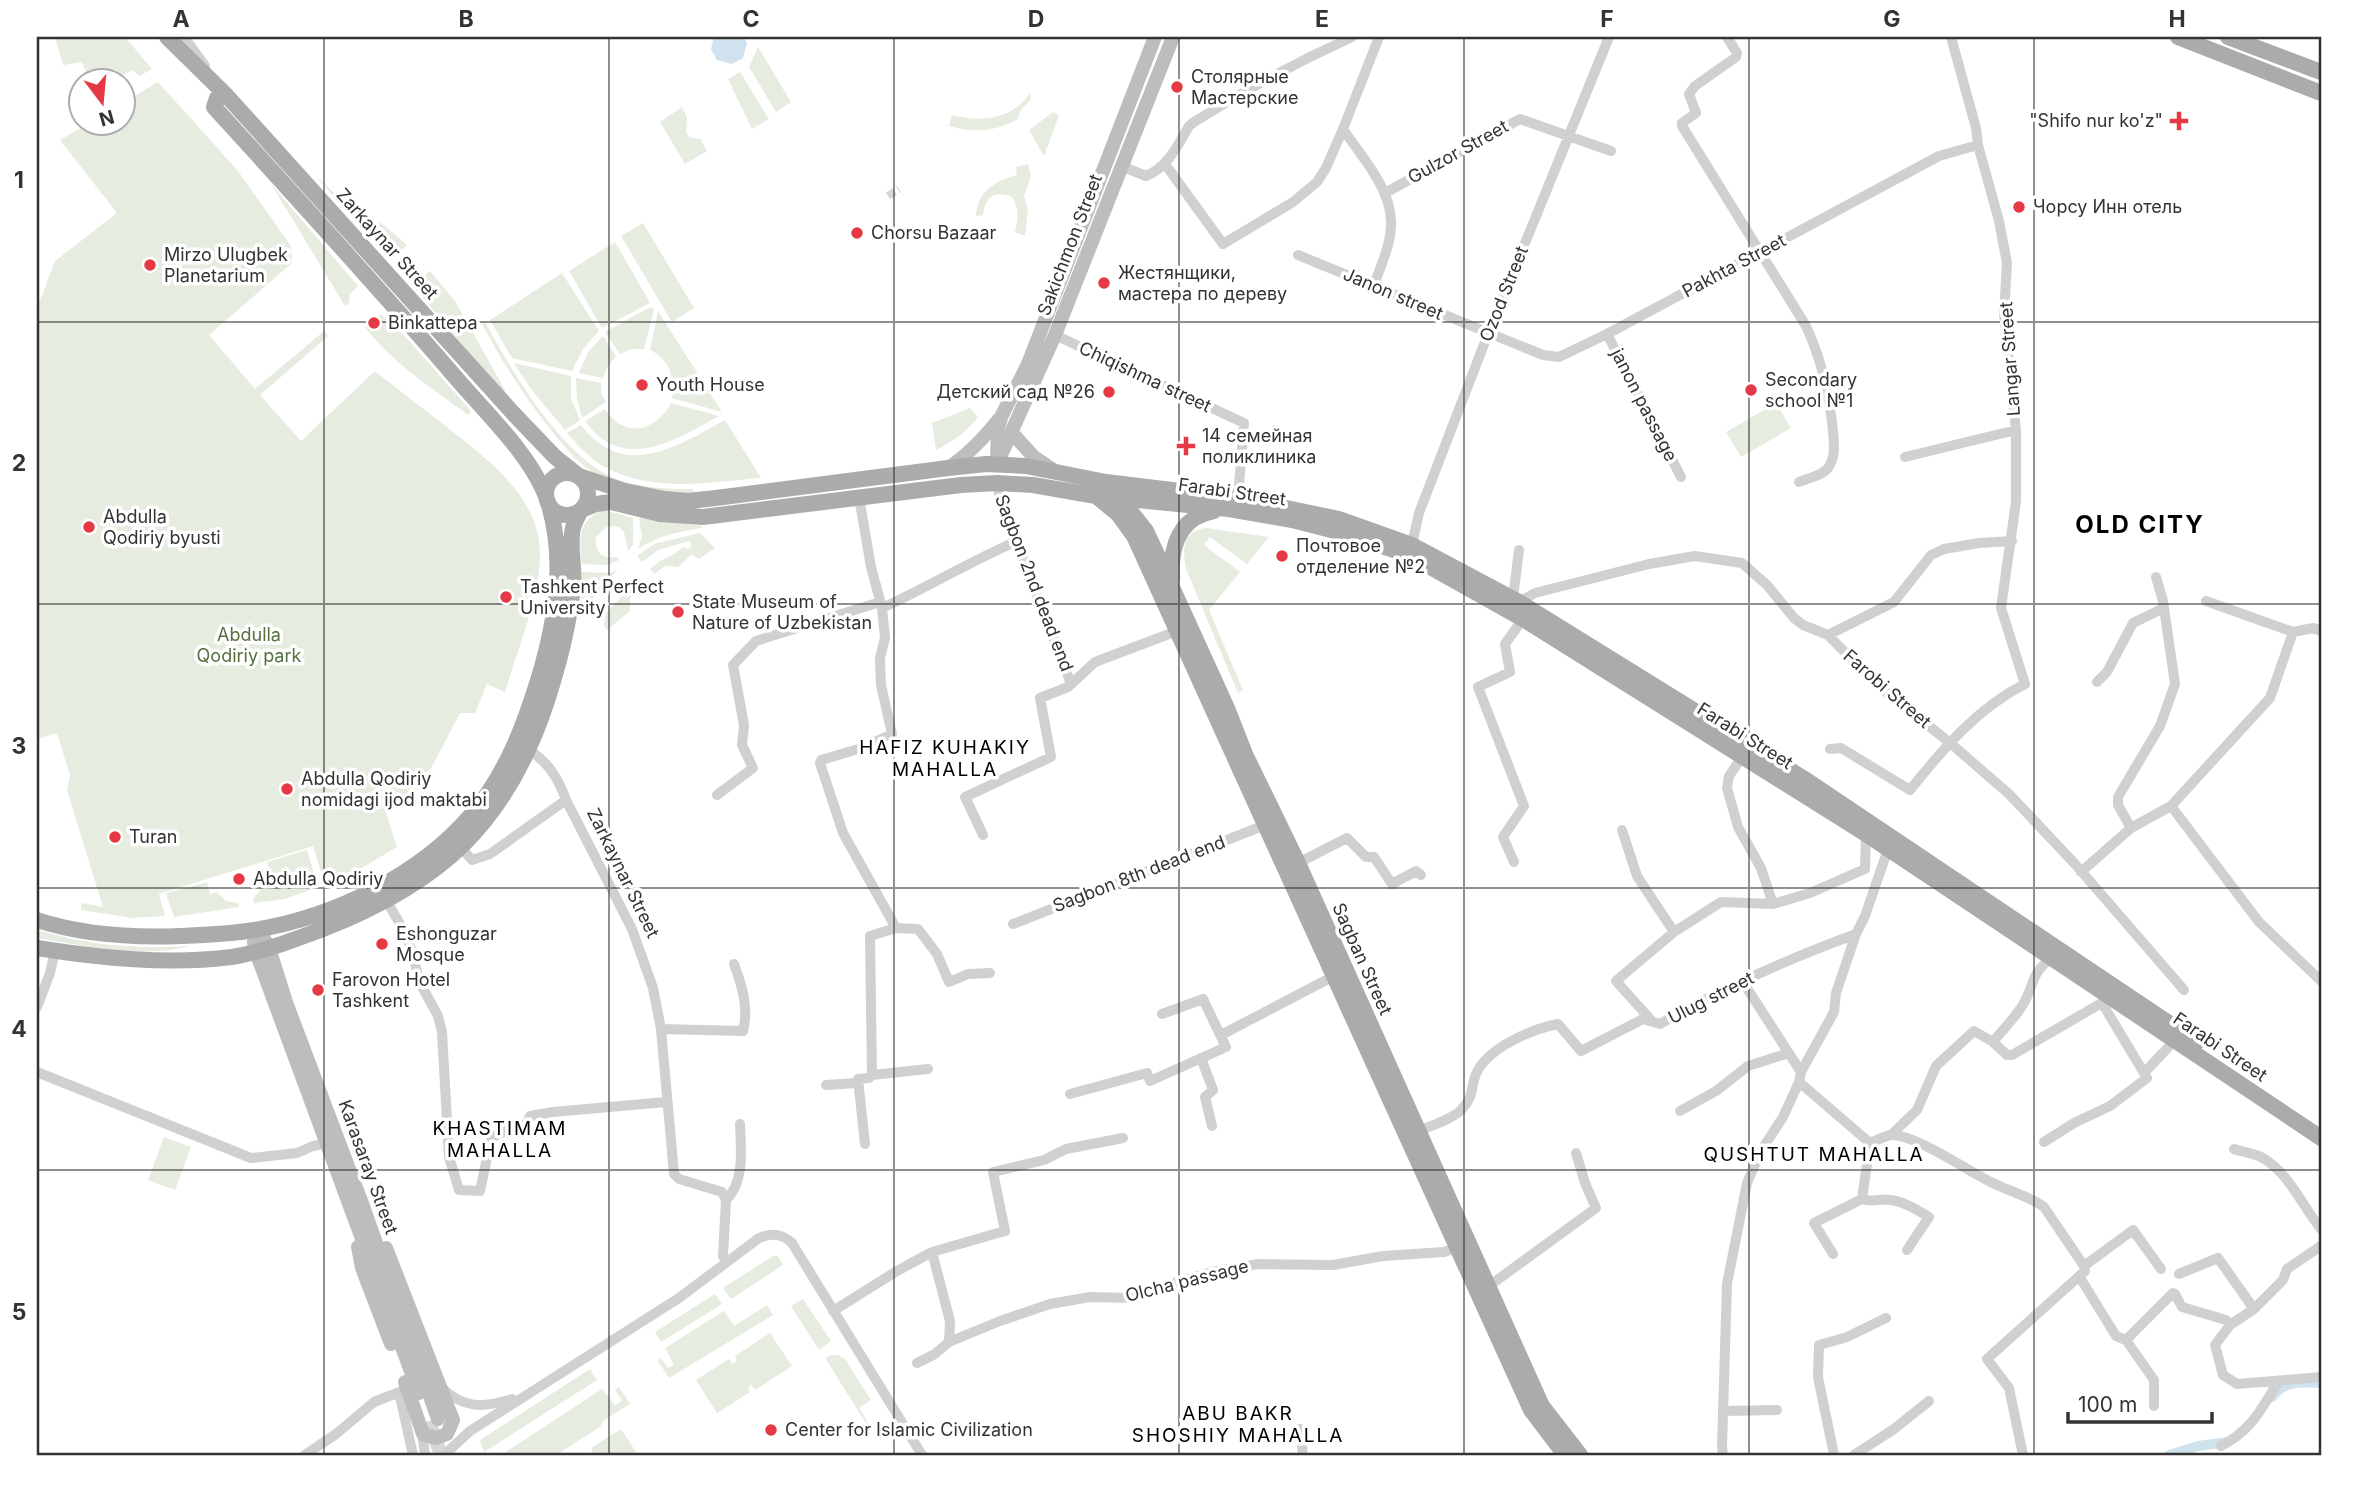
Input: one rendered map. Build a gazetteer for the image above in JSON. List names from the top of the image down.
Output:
{
  "streets": {
    "main road": [
      "Zarkaynar Street",
      "Sakichmon Street",
      "Farabi Street",
      "Sagban Street",
      "Karasaray Street"
    ],
    "street": [
      "Gulzor Street",
      "Pakhta Street",
      "Janon street",
      "Ozod Street",
      "Langar Street",
      "Chiqishma street",
      "janon passage",
      "Sagbon 2nd dead end",
      "Farobi Street",
      "Sagbon 8th dead end",
      "Ulug street",
      "Olcha passage"
    ]
  },
  "crossings": [
    ["Gulzor Street", "Ozod Street"],
    ["Zarkaynar Street", "Sakichmon Street"],
    ["Zarkaynar Street", "Farabi Street"],
    ["Zarkaynar Street", "Sagban Street"],
    ["Zarkaynar Street", "Karasaray Street"],
    ["Sakichmon Street", "Chiqishma street"],
    ["Sakichmon Street", "Sagbon 2nd dead end"],
    ["Pakhta Street", "Janon street"],
    ["Pakhta Street", "Ozod Street"],
    ["Pakhta Street", "Langar Street"],
    ["Pakhta Street", "janon passage"],
    ["Janon street", "Ozod Street"],
    ["Ozod Street", "Farabi Street"],
    ["Langar Street", "Farobi Street"],
    ["Chiqishma street", "Farabi Street"],
    ["Farabi Street", "Farobi Street"],
    ["Farabi Street", "Sagban Street"],
    ["Sagbon 8th dead end", "Sagban Street"],
    ["Sagban Street", "Ulug street"],
    ["Sagban Street", "Olcha passage"]
  ],
  "districts": [
    "OLD СITY",
    "HAFIZ KUHAKIY MAHALLA",
    "KHASTIMAM MAHALLA",
    "QUSHTUT MAHALLA",
    "ABU BAKR SHOSHIY MAHALLA"
  ],
  "parks": ["Abdulla Qodiriy park"],
  "places": {
    "other": [
      "Столярные Мастерские",
      "Чорсу Инн отель",
      "Chorsu Bazaar",
      "Mirzo Ulugbek Planetarium",
      "Жестянщики, мастера по дереву",
      "Binkattepa",
      "Youth House",
      "Secondary school №1",
      "Детский сад №26",
      "Abdulla Qodiriy byusti",
      "Почтовое отделение №2",
      "Tashkent Perfect University",
      "State Museum of Nature of Uzbekistan",
      "Abdulla Qodiriy nomidagi ijod maktabi",
      "Turan",
      "Abdulla Qodiriy",
      "Eshonguzar Mosque",
      "Farovon Hotel Tashkent",
      "Center for Islamic Civilization"
    ],
    "health": ["\"Shifo nur ko'z\"", "14 семейная поликлиника"]
  },
  "scale_bar": "100 m",
  "north": "bottom",
  "grid": {
    "columns": [
      "A",
      "B",
      "C",
      "D",
      "E",
      "F",
      "G",
      "H"
    ],
    "rows": [
      "1",
      "2",
      "3",
      "4",
      "5"
    ]
  }
}
